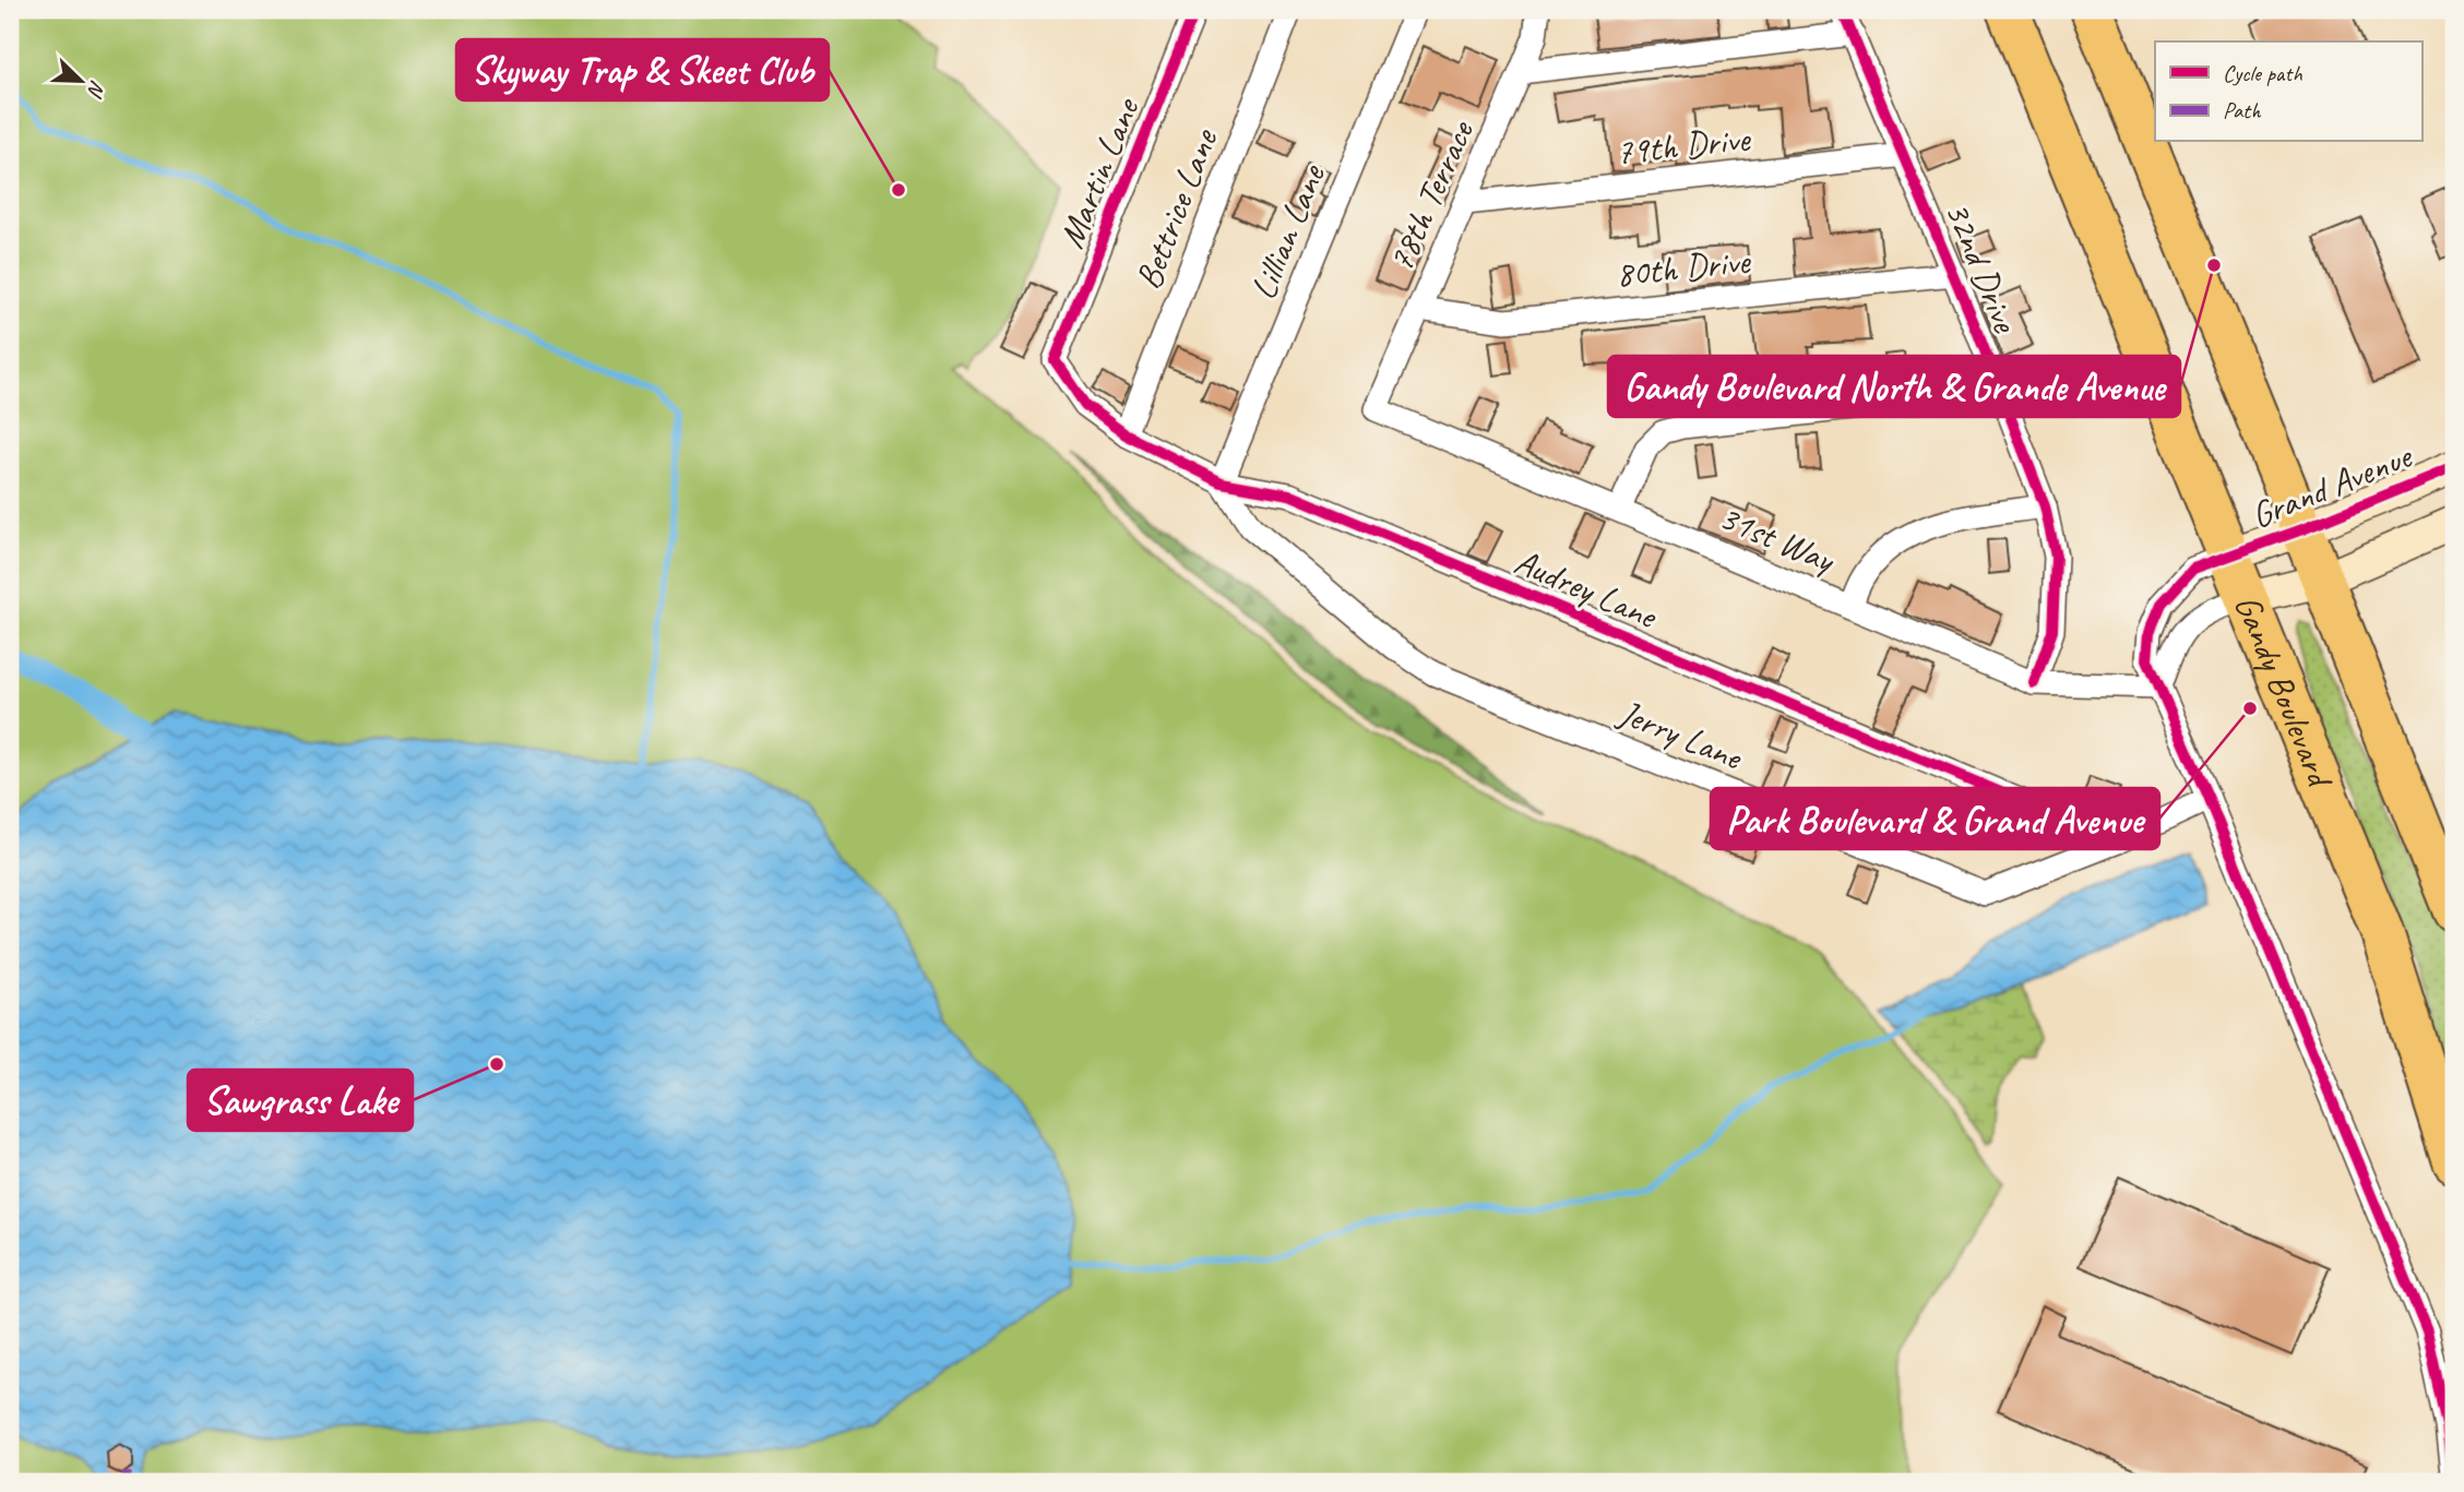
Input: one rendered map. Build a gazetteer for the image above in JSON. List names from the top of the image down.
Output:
{
  "streets": {
    "highway": ["Gandy Boulevard"],
    "street": [
      "79th Drive",
      "Martin Lane",
      "78th Terrace",
      "Bettrice Lane",
      "Lillian Lane",
      "32nd Drive",
      "80th Drive",
      "Grand Avenue",
      "31st Way",
      "Audrey Lane",
      "Jerry Lane"
    ]
  },
  "crossings": [
    ["79th Drive", "78th Terrace"],
    ["79th Drive", "32nd Drive"],
    ["Martin Lane", "Audrey Lane"],
    ["78th Terrace", "80th Drive"],
    ["78th Terrace", "31st Way"],
    ["Bettrice Lane", "Audrey Lane"],
    ["Lillian Lane", "Audrey Lane"],
    ["Lillian Lane", "Jerry Lane"],
    ["32nd Drive", "80th Drive"],
    ["32nd Drive", "31st Way"],
    ["Grand Avenue", "Gandy Boulevard"],
    ["Audrey Lane", "Jerry Lane"]
  ],
  "places": [
    "Skyway Trap & Skeet Club",
    "Gandy Boulevard North & Grande Avenue",
    "Park Boulevard & Grand Avenue",
    "Sawgrass Lake"
  ],
  "legend": ["Cycle path", "Path"],
  "north": "bottom right"
}
